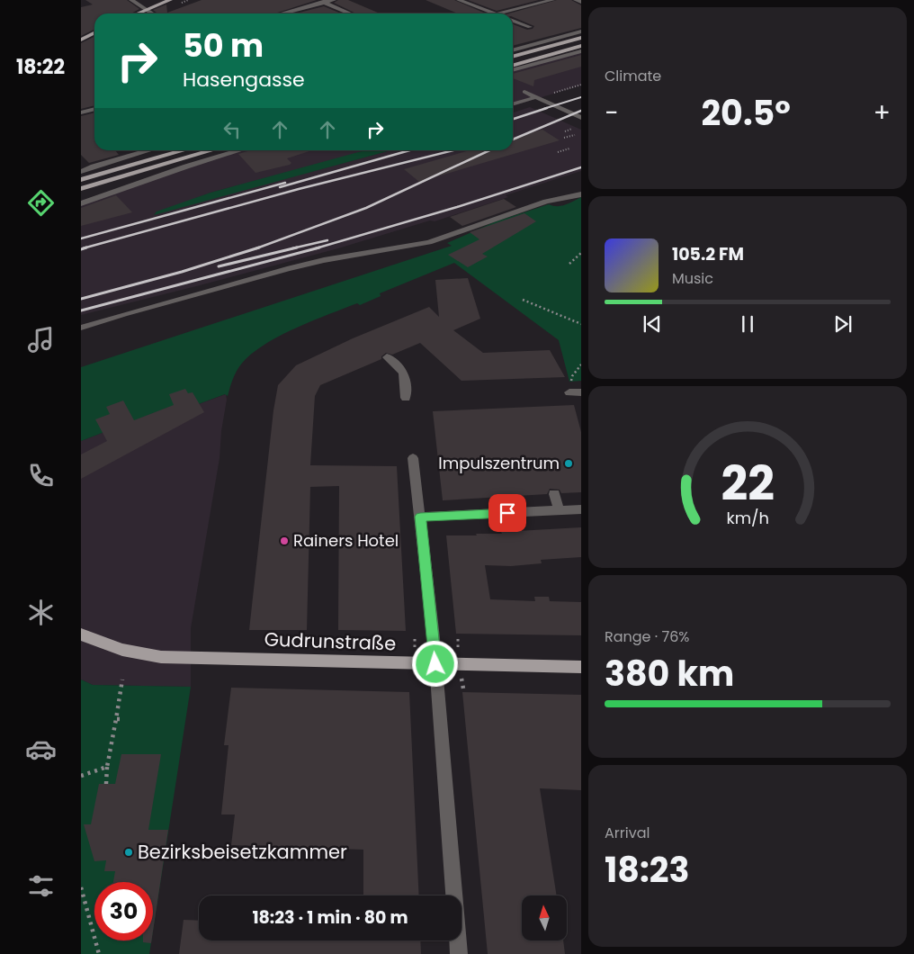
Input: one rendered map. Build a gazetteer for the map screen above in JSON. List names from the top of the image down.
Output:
{
  "streets": {
    "main road": ["Gudrunstraße"]
  },
  "places": ["Impulszentrum", "Rainers Hotel", "Bezirksbeisetzkammer"],
  "north": "top",
  "page": {
    "tabs": "18:22",
    "tile": [
      "Climate",
      ["Range · 76%", "380 km"],
      ["Arrival", "18:23"]
    ],
    "turn": ["50 m", "Hasengasse"],
    "heat": ["−", "20.5°", "+"],
    "song": ["105.2 FM", "Music"],
    "limit": "30",
    "trip": "18:23 · 1 min · 80 m",
    "gauge": ["22", "km/h"]
  }
}
